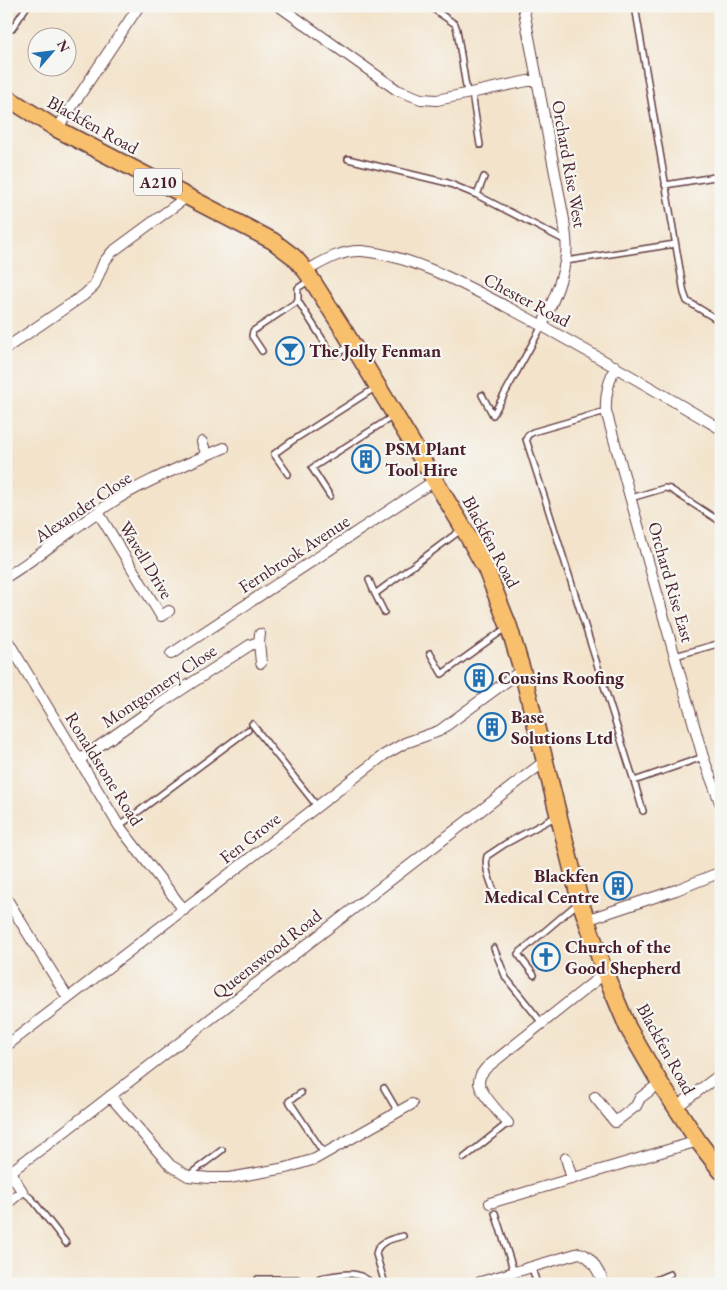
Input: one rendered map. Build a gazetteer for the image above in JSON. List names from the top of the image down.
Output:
{
  "streets": {
    "main road": ["Blackfen Road", "A210"],
    "street": [
      "Orchard Rise West",
      "Chester Road",
      "Alexander Close",
      "Fernbrook Avenue",
      "Wavell Drive",
      "Orchard Rise East",
      "Montgomery Close",
      "Ronaldstone Road",
      "Fen Grove",
      "Queenswood Road"
    ]
  },
  "crossings": [
    ["Blackfen Road", "Chester Road"],
    ["Blackfen Road", "Fernbrook Avenue"],
    ["Blackfen Road", "Fen Grove"],
    ["Blackfen Road", "Queenswood Road"],
    ["Orchard Rise West", "Chester Road"],
    ["Chester Road", "Orchard Rise East"],
    ["Alexander Close", "Wavell Drive"],
    ["Montgomery Close", "Ronaldstone Road"],
    ["Ronaldstone Road", "Fen Grove"]
  ],
  "places": {
    "bar": ["The Jolly Fenman"],
    "building": [
      "PSM Plant Tool Hire",
      "Cousins Roofing",
      "Base Solutions Ltd",
      "Blackfen Medical Centre"
    ],
    "church": ["Church of the Good Shepherd"]
  },
  "north": "top right"
}
